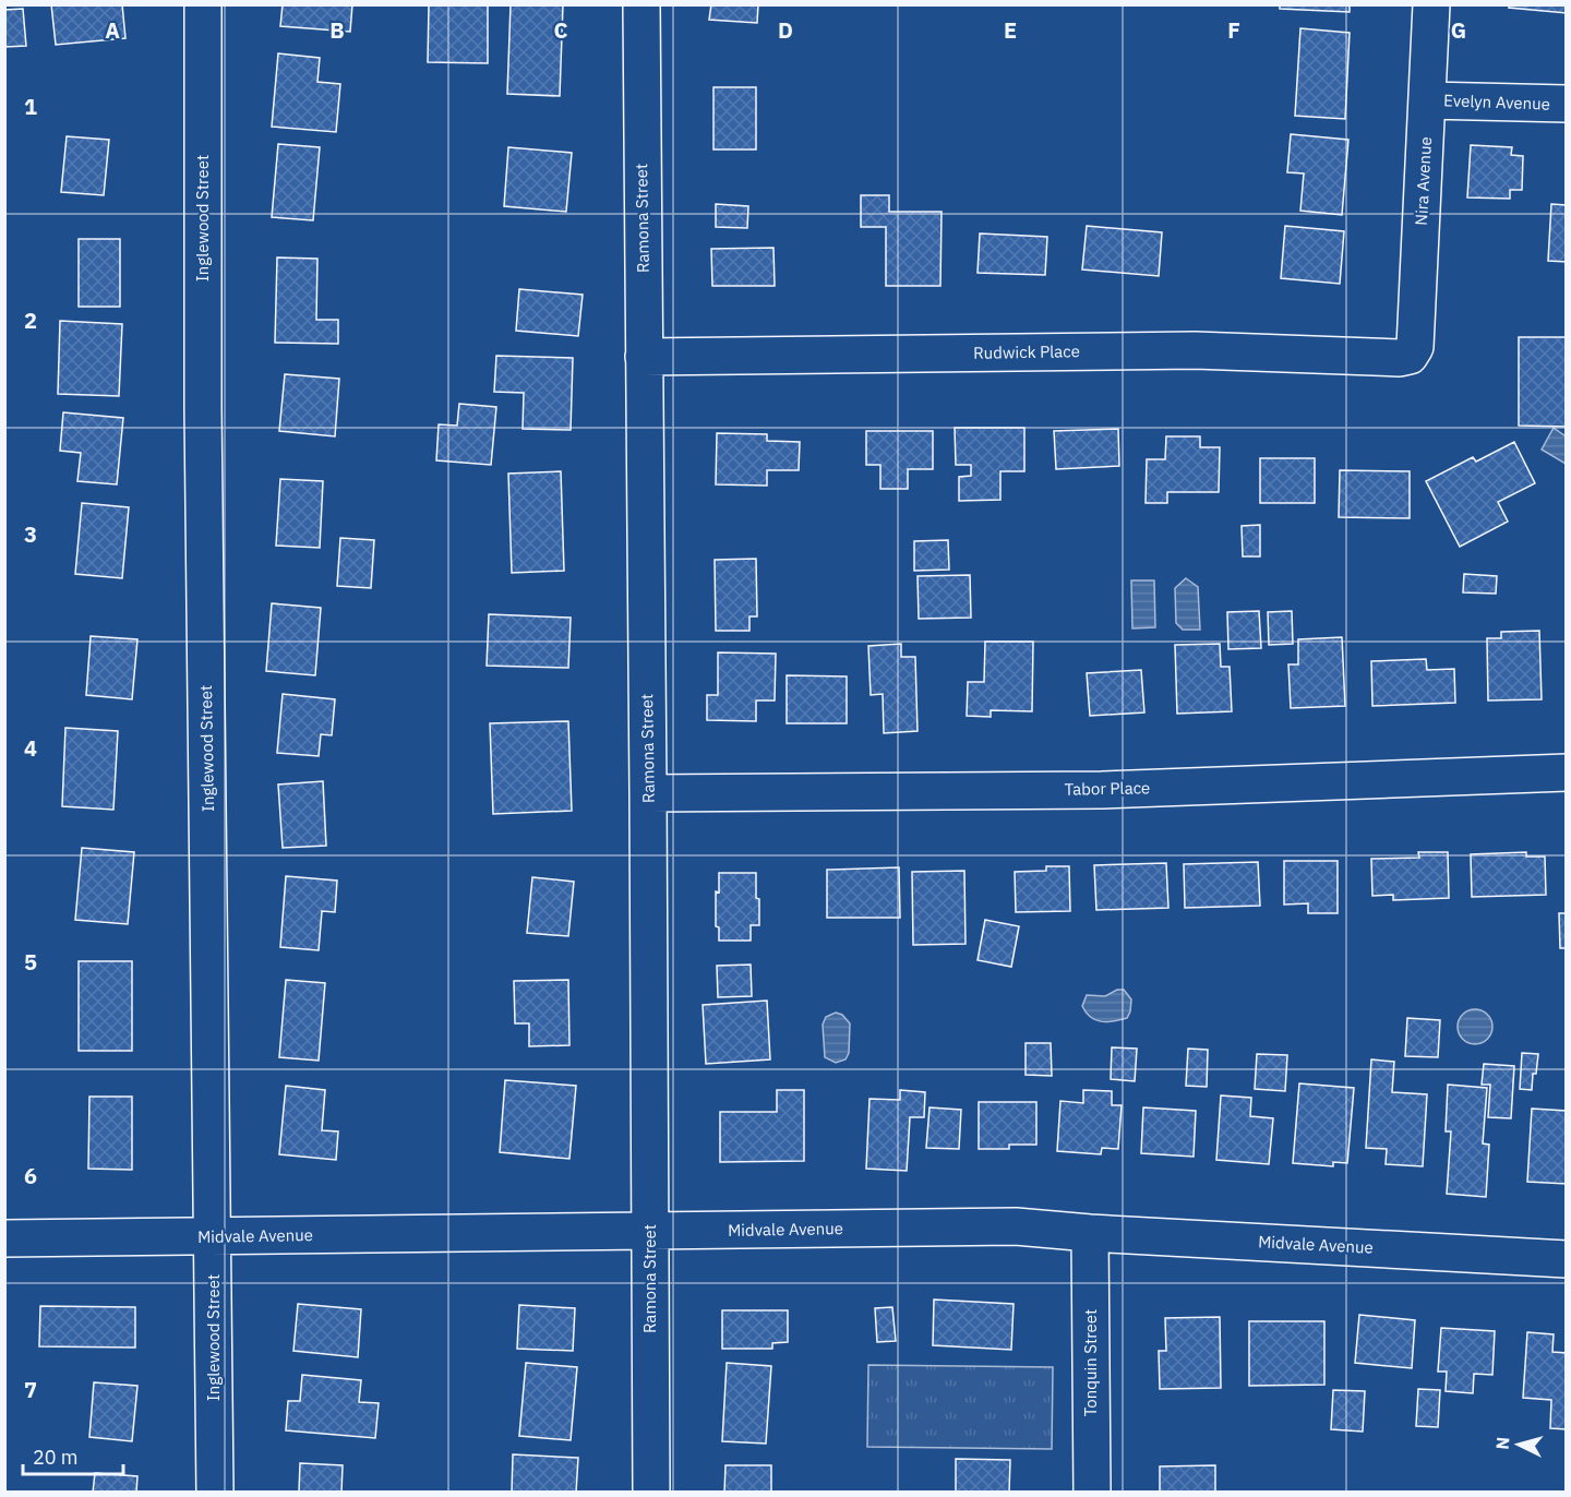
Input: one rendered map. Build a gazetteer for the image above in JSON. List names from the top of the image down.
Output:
{
  "streets": {
    "street": [
      "Evelyn Avenue",
      "Nira Avenue",
      "Inglewood Street",
      "Ramona Street",
      "Rudwick Place",
      "Tabor Place",
      "Midvale Avenue",
      "Tonquin Street"
    ]
  },
  "crossings": [
    ["Evelyn Avenue", "Nira Avenue"],
    ["Nira Avenue", "Rudwick Place"],
    ["Inglewood Street", "Midvale Avenue"],
    ["Ramona Street", "Rudwick Place"],
    ["Ramona Street", "Tabor Place"],
    ["Ramona Street", "Midvale Avenue"],
    ["Midvale Avenue", "Tonquin Street"]
  ],
  "scale_bar": "20 m",
  "north": "left",
  "grid": {
    "columns": [
      "A",
      "B",
      "C",
      "D",
      "E",
      "F",
      "G"
    ],
    "rows": [
      "1",
      "2",
      "3",
      "4",
      "5",
      "6",
      "7"
    ]
  }
}
